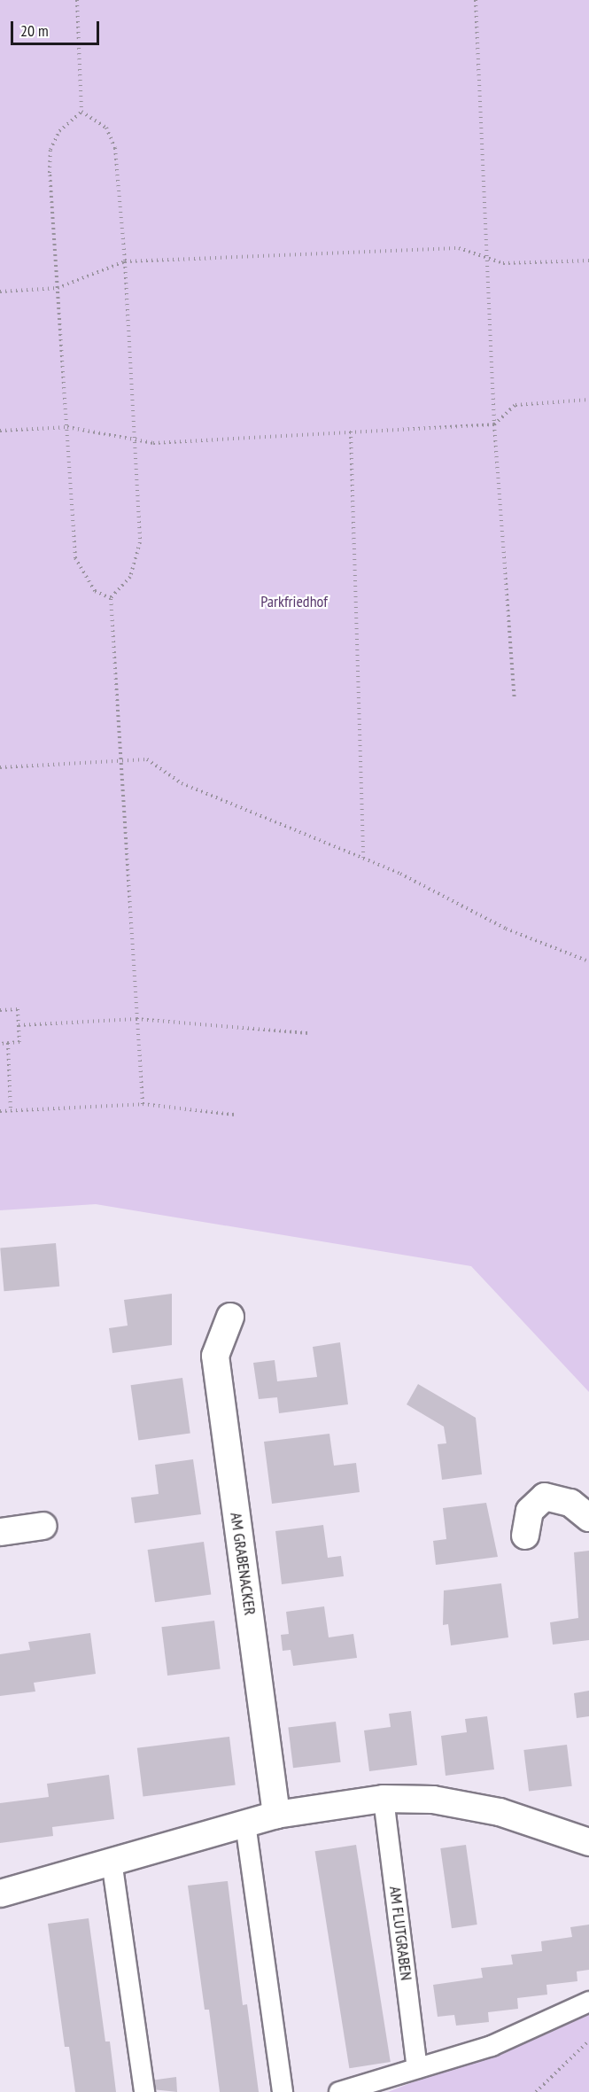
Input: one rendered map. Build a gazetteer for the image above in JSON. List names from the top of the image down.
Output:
{
  "streets": {
    "street": ["AM GRABENACKER", "AM FLUTGRABEN"]
  },
  "parks": ["Parkfriedhof"],
  "scale_bar": "20 m"
}
